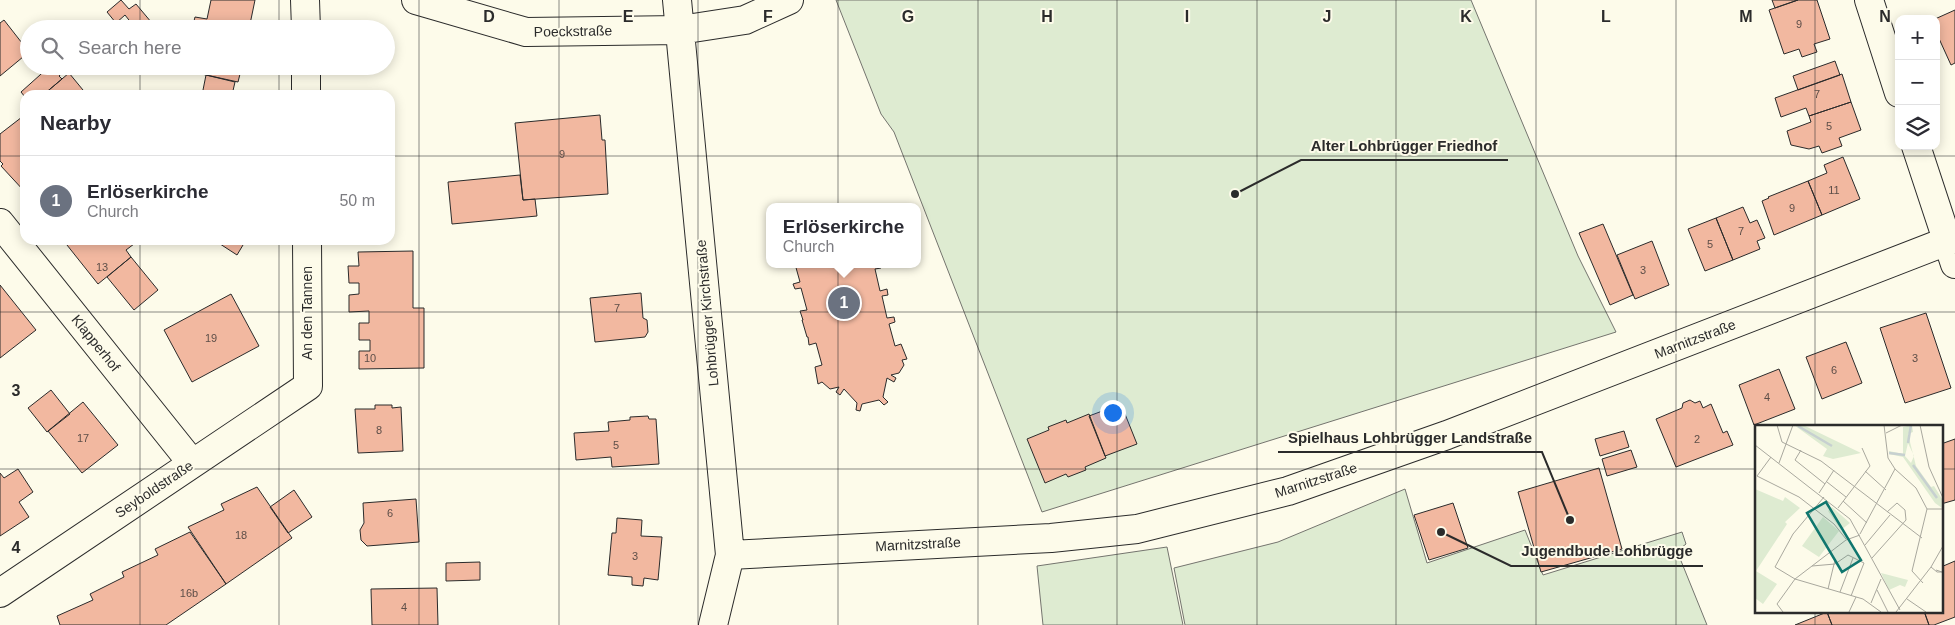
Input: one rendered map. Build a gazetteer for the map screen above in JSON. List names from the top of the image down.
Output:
{
  "streets": {
    "street": [
      "Poeckstraße",
      "An den Tannen",
      "Lohbrügger Kirchstraße",
      "Marnitzstraße",
      "Klapperhof",
      "Seyboldstraße"
    ]
  },
  "crossings": [
    ["Poeckstraße", "Lohbrügger Kirchstraße"],
    ["An den Tannen", "Seyboldstraße"],
    ["Lohbrügger Kirchstraße", "Marnitzstraße"],
    ["Klapperhof", "Seyboldstraße"]
  ],
  "places": ["Alter Lohbrügger Friedhof", "Spielhaus Lohbrügger Landstraße", "Jugendbude Lohbrügge"],
  "house_numbers": [
    "9",
    "7",
    "5",
    "9",
    "11",
    "9",
    "7",
    "5",
    "13",
    "3",
    "7",
    "19",
    "10",
    "3",
    "6",
    "4",
    "8",
    "17",
    "2",
    "5",
    "6",
    "18",
    "3",
    "16b",
    "4"
  ],
  "page": {
    "map_buttons": ["+", "−"],
    "search": "Search here",
    "heading": "Nearby",
    "list": [
      {
        "mark": "1",
        "name": "Erlöserkirche",
        "note": "Church",
        "value": "50 m"
      }
    ],
    "popup": ["Erlöserkirche", "Church"],
    "pins": "1"
  },
  "grid": {
    "columns": [
      "D",
      "E",
      "F",
      "G",
      "H",
      "I",
      "J",
      "K",
      "L",
      "M",
      "N"
    ],
    "rows": ["3", "4"]
  }
}
